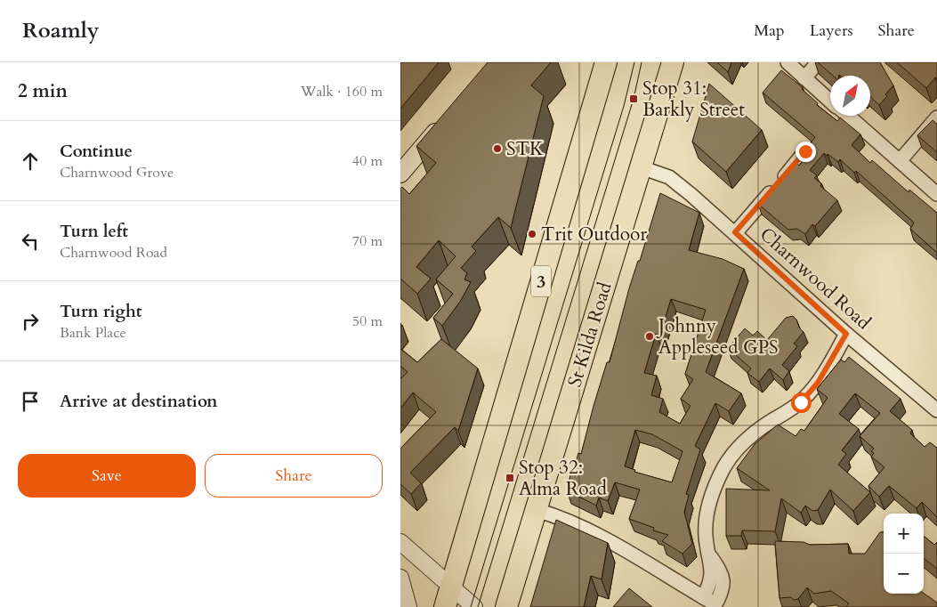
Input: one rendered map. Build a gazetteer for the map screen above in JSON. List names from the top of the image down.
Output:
{
  "streets": {
    "highway": ["3", "St Kilda Road"],
    "street": ["Charnwood Road"]
  },
  "crossings": [
    ["Charnwood Road", "St Kilda Road"]
  ],
  "places": {
    "transit": ["Stop 31: Barkly Street", "Stop 32: Alma Road"],
    "other": ["STK", "Trit Outdoor", "Johnny Appleseed GPS"]
  },
  "north": "top right",
  "page": {
    "header": "Roamly",
    "nav": ["Map", "Layers", "Share"],
    "heading": ["2 min", "Walk · 160 m"],
    "list": [
      ["Continue", "Charnwood Grove", "40 m"],
      ["Turn left", "Charnwood Road", "70 m"],
      ["Turn right", "Bank Place", "50 m"],
      "Arrive at destination"
    ],
    "buttons": ["Save", "Share"],
    "map_buttons": ["+", "−"]
  }
}
